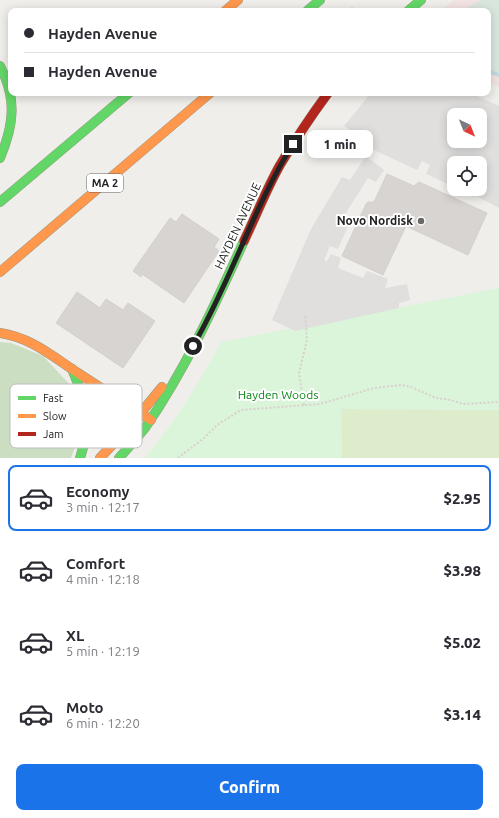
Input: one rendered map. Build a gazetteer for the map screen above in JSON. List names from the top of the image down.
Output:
{
  "streets": {
    "main road": ["MA 2", "HAYDEN AVENUE"]
  },
  "parks": ["Hayden Woods"],
  "places": ["Novo Nordisk"],
  "legend": ["Fast", "Slow", "Jam"],
  "north": "bottom right",
  "page": {
    "banner": ["Hayden Avenue", "Hayden Avenue"],
    "bubble": "1 min",
    "list": [
      {
        "name": "Economy",
        "note": "3 min · 12:17",
        "value": "$2.95"
      },
      {
        "name": "Comfort",
        "note": "4 min · 12:18",
        "value": "$3.98"
      },
      {
        "name": "XL",
        "note": "5 min · 12:19",
        "value": "$5.02"
      },
      {
        "name": "Moto",
        "note": "6 min · 12:20",
        "value": "$3.14"
      }
    ],
    "buttons": "Confirm"
  }
}
